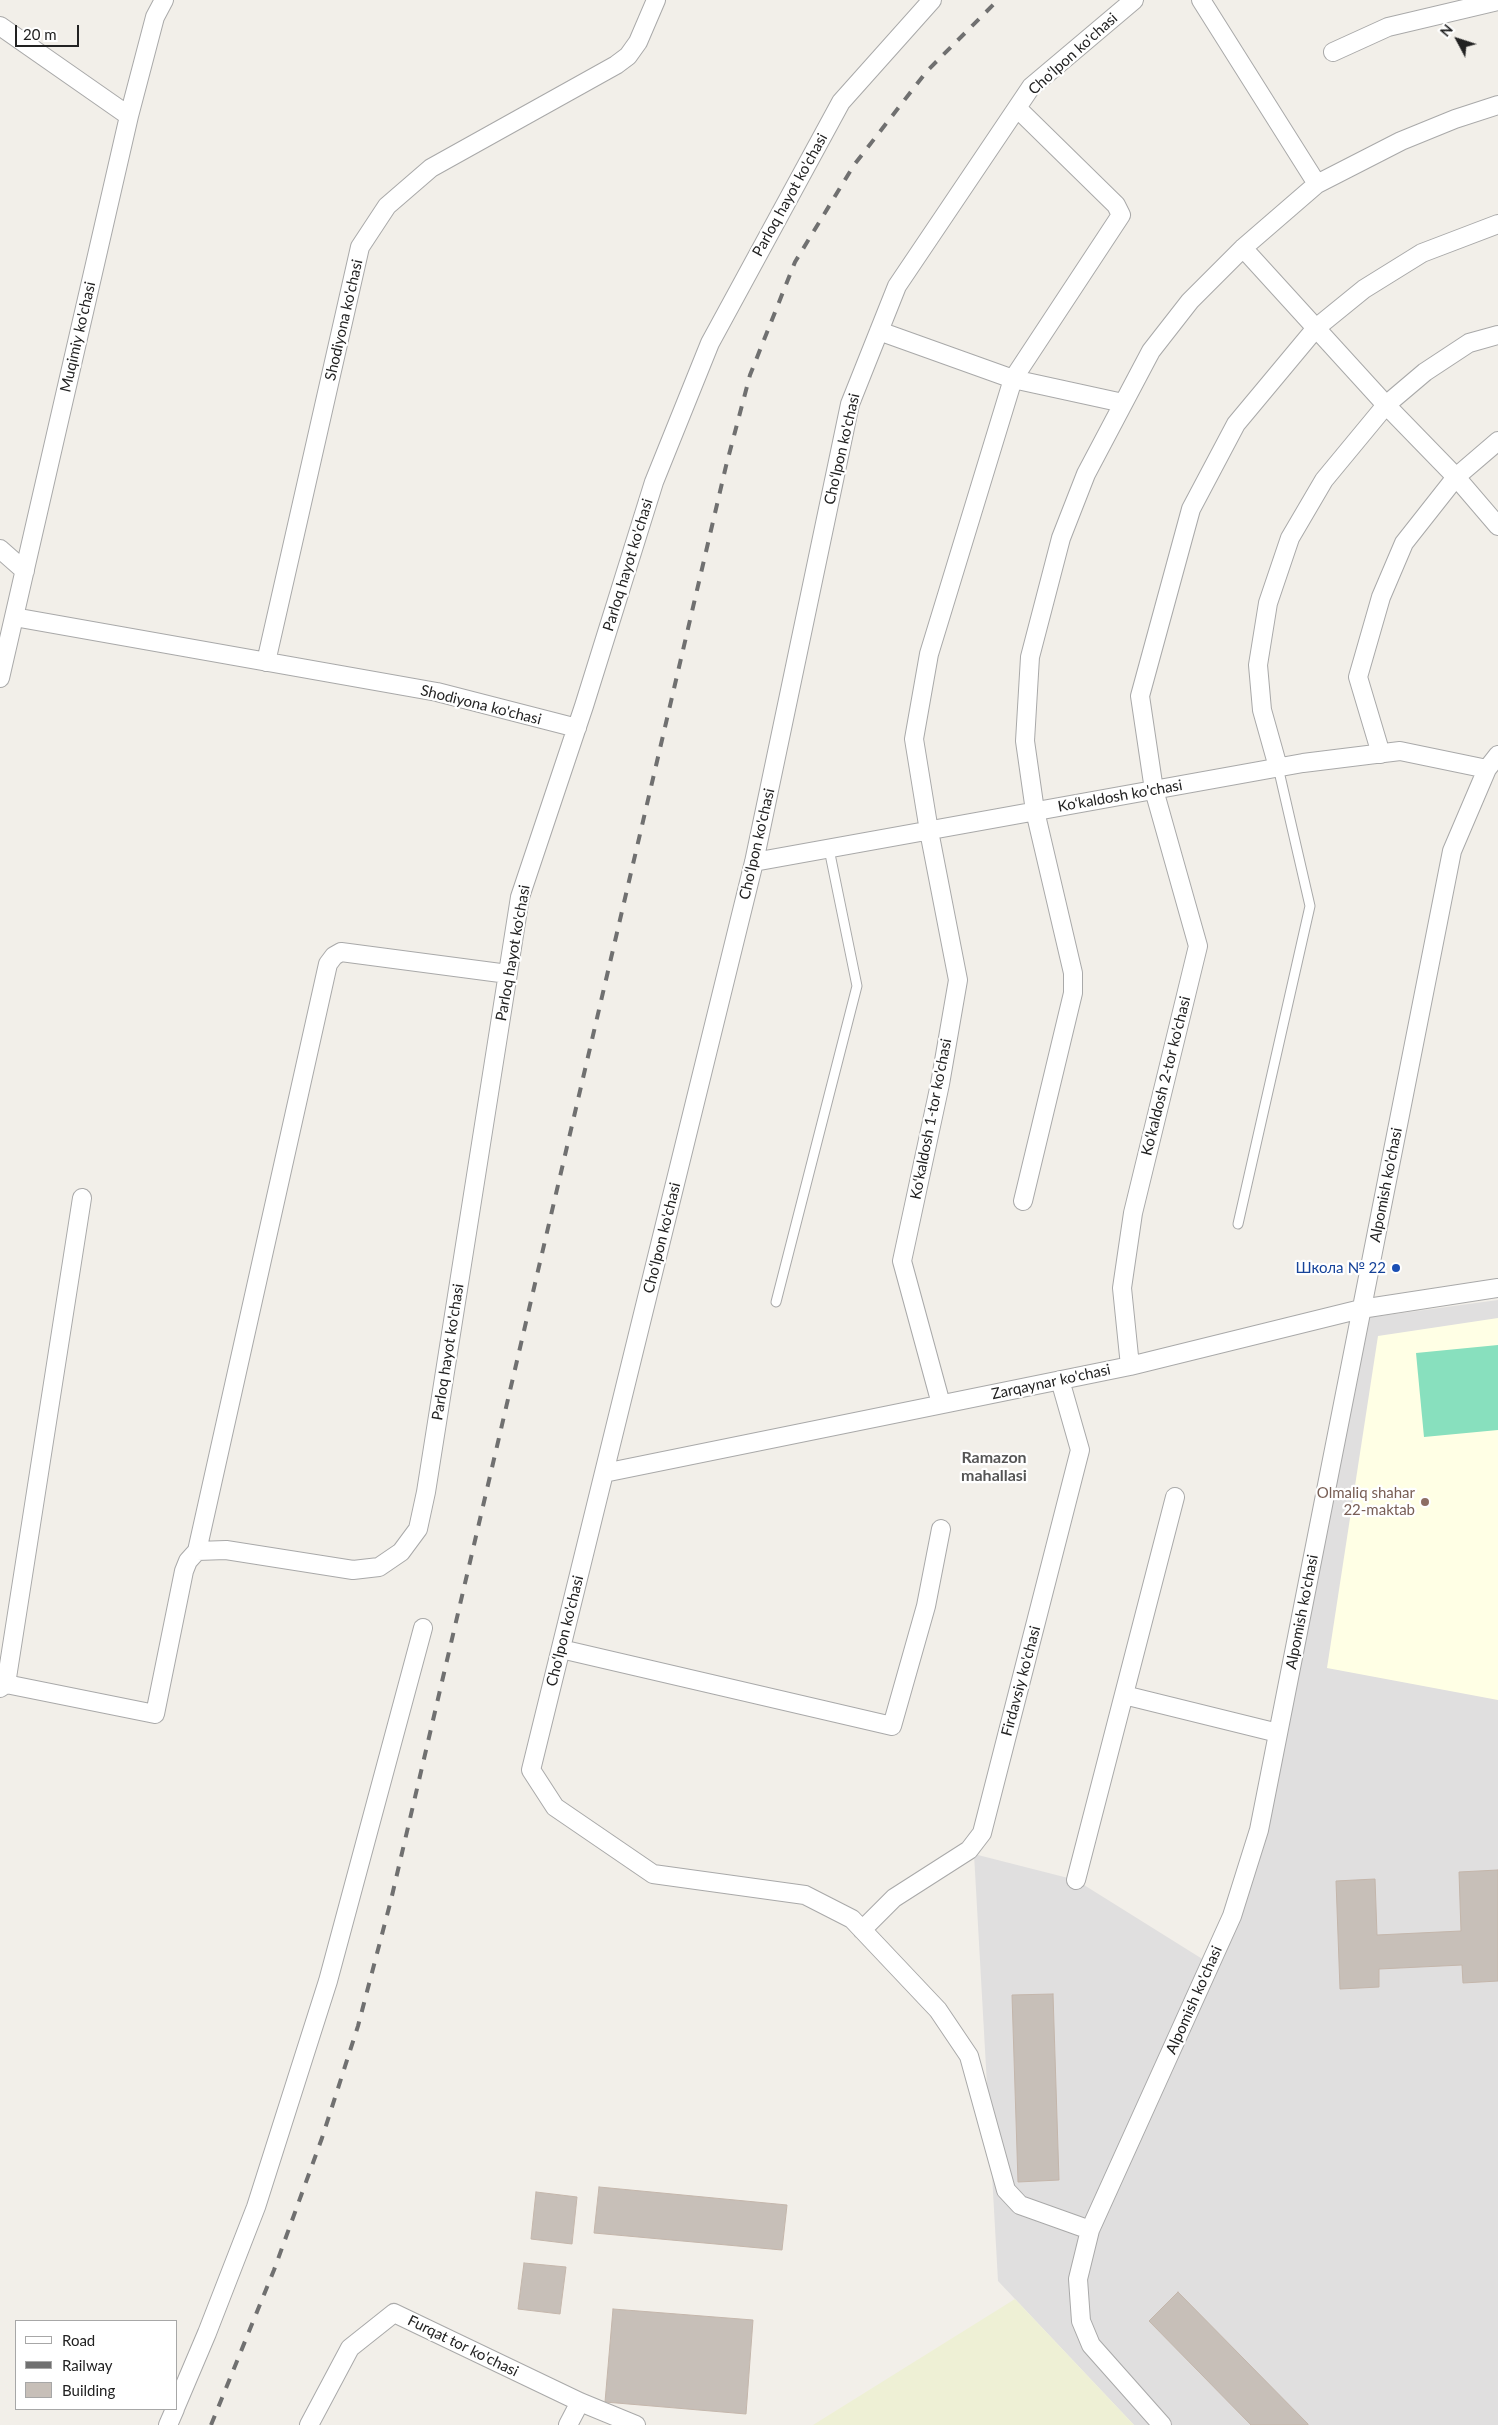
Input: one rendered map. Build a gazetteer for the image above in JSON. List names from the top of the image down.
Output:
{
  "streets": {
    "street": [
      "Cho‘lpon ko'chasi",
      "Parloq hayot ko'chasi",
      "Shodiyona ko'chasi",
      "Muqimiy ko'chasi",
      "Ko‘kaldosh ko'chasi",
      "Ko‘kaldosh 2-tor ko'chasi",
      "Ko‘kaldosh 1-tor ko'chasi",
      "Alpomish ko'chasi",
      "Zarqaynar ko'chasi",
      "Firdavsiy ko'chasi",
      "Furqat tor ko'chasi"
    ]
  },
  "crossings": [
    ["Cho‘lpon ko'chasi", "Ko‘kaldosh ko'chasi"],
    ["Cho‘lpon ko'chasi", "Ko‘kaldosh 1-tor ko'chasi"],
    ["Cho‘lpon ko'chasi", "Zarqaynar ko'chasi"],
    ["Cho‘lpon ko'chasi", "Firdavsiy ko'chasi"],
    ["Parloq hayot ko'chasi", "Shodiyona ko'chasi"],
    ["Shodiyona ko'chasi", "Muqimiy ko'chasi"],
    ["Ko‘kaldosh ko'chasi", "Ko‘kaldosh 2-tor ko'chasi"],
    ["Ko‘kaldosh ko'chasi", "Ko‘kaldosh 1-tor ko'chasi"],
    ["Ko‘kaldosh ko'chasi", "Alpomish ko'chasi"],
    ["Ko‘kaldosh 2-tor ko'chasi", "Zarqaynar ko'chasi"],
    ["Ko‘kaldosh 1-tor ko'chasi", "Zarqaynar ko'chasi"],
    ["Alpomish ko'chasi", "Zarqaynar ko'chasi"],
    ["Zarqaynar ko'chasi", "Firdavsiy ko'chasi"]
  ],
  "districts": ["Ramazon mahallasi"],
  "places": ["Школа № 22", "Olmaliq shahar 22-maktab"],
  "legend": ["Road", "Railway", "Building"],
  "scale_bar": "20 m",
  "north": "top left"
}
